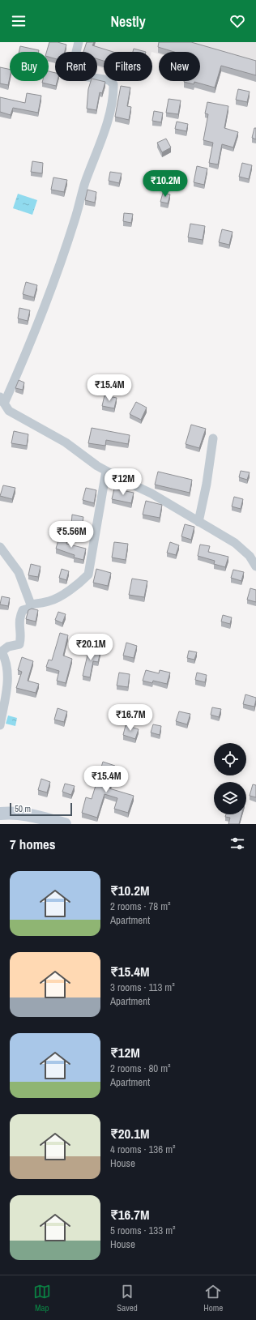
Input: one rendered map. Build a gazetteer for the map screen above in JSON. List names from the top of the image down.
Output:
{
  "scale_bar": "50 m",
  "page": {
    "header": "Nestly",
    "chip": [
      "Buy",
      "Rent",
      "Filters",
      "New"
    ],
    "price": [
      "₹10.2M",
      "₹15.4M",
      "₹12M",
      "₹5.56M",
      "₹20.1M",
      "₹16.7M",
      "₹15.4M"
    ],
    "scale": "50 m",
    "heading": "7 homes",
    "list": [
      {
        "name": "₹10.2M",
        "note": "2 rooms · 78 m² · Apartment"
      },
      {
        "name": "₹15.4M",
        "note": "3 rooms · 113 m² · Apartment"
      },
      {
        "name": "₹12M",
        "note": "2 rooms · 80 m² · Apartment"
      },
      {
        "name": "₹20.1M",
        "note": "4 rooms · 136 m² · House"
      },
      {
        "name": "₹16.7M",
        "note": "5 rooms · 133 m² · House"
      }
    ],
    "tabs": ["Map", "Saved", "Home"]
  }
}
